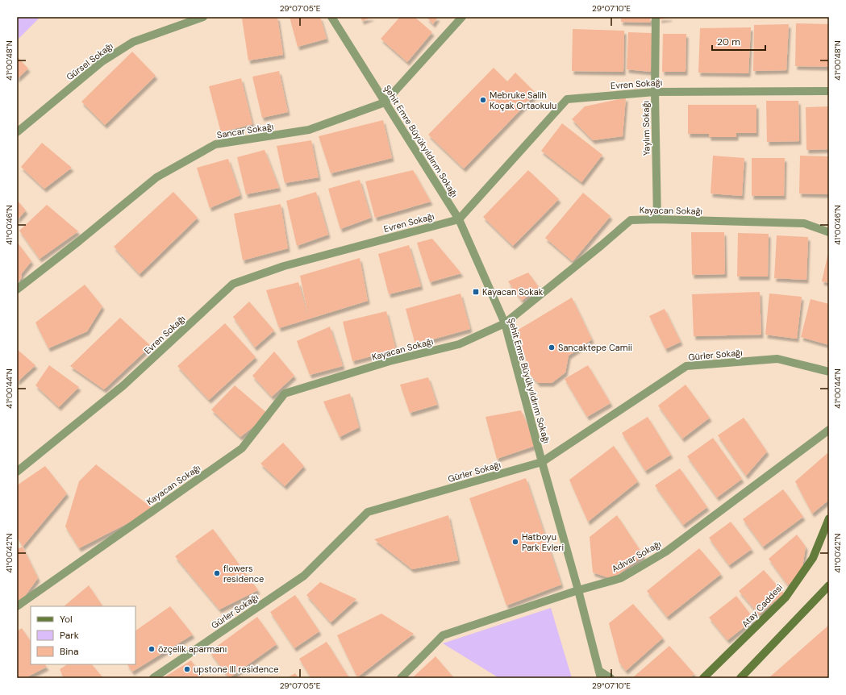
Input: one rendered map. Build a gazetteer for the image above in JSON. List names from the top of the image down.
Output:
{
  "streets": {
    "main road": ["Atay Caddesi"],
    "street": [
      "Gürsel Sokağı",
      "Evren Sokağı",
      "Yaylım Sokağı",
      "Sancar Sokağı",
      "Şehit Emre Büyükyıldırım Sokağı",
      "Kayacan Sokağı",
      "Gürler Sokağı",
      "Adıvar Sokağı"
    ]
  },
  "crossings": [
    ["Evren Sokağı", "Yaylım Sokağı"],
    ["Evren Sokağı", "Şehit Emre Büyükyıldırım Sokağı"],
    ["Yaylım Sokağı", "Kayacan Sokağı"],
    ["Sancar Sokağı", "Şehit Emre Büyükyıldırım Sokağı"],
    ["Şehit Emre Büyükyıldırım Sokağı", "Kayacan Sokağı"],
    ["Şehit Emre Büyükyıldırım Sokağı", "Gürler Sokağı"],
    ["Şehit Emre Büyükyıldırım Sokağı", "Adıvar Sokağı"]
  ],
  "places": {
    "other": [
      "Mebruke Salih Koçak Ortaokulu",
      "Sancaktepe Camii",
      "Hatboyu Park Evleri",
      "flowers residence",
      "özçelik aparmanı",
      "upstone III residence"
    ],
    "transit": ["Kayacan Sokak"]
  },
  "legend": ["Yol", "Park", "Bina"],
  "scale_bar": "20 m",
  "coordinates": [
    "29°07'05\"E",
    "29°07'10\"E",
    "41°00'48\"N",
    "41°00'46\"N",
    "41°00'44\"N",
    "41°00'42\"N"
  ]
}
